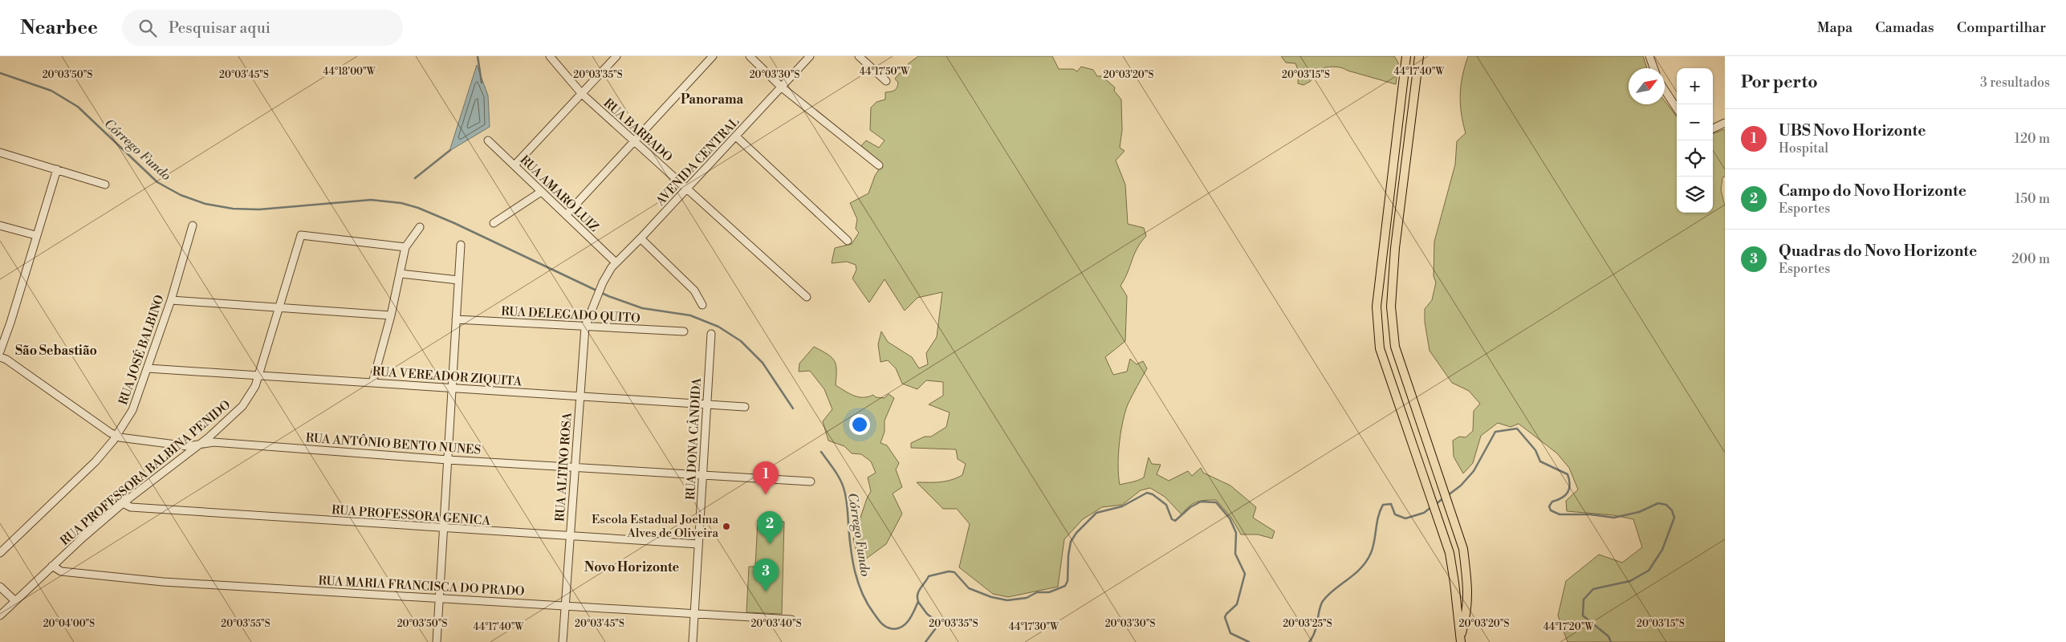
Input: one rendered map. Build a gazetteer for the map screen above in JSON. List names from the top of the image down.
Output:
{
  "streets": {
    "street": [
      "RUA BARBADO",
      "AVENIDA CENTRAL",
      "RUA AMARO LUIZ",
      "RUA DELEGADO QUITO",
      "RUA JOSÉ BALBINO",
      "RUA VEREADOR ZIQUITA",
      "RUA DONA CÂNDIDA",
      "RUA ANTÔNIO BENTO NUNES",
      "RUA ALTINO ROSA",
      "RUA PROFESSORA BALBINA PENIDO",
      "RUA PROFESSORA GENICA",
      "RUA MARIA FRANCISCA DO PRADO"
    ]
  },
  "crossings": [
    ["RUA BARBADO", "AVENIDA CENTRAL"],
    ["AVENIDA CENTRAL", "RUA AMARO LUIZ"],
    ["AVENIDA CENTRAL", "RUA ALTINO ROSA"],
    ["RUA DELEGADO QUITO", "RUA ALTINO ROSA"],
    ["RUA JOSÉ BALBINO", "RUA VEREADOR ZIQUITA"],
    ["RUA JOSÉ BALBINO", "RUA ANTÔNIO BENTO NUNES"],
    ["RUA VEREADOR ZIQUITA", "RUA DONA CÂNDIDA"],
    ["RUA VEREADOR ZIQUITA", "RUA ALTINO ROSA"],
    ["RUA VEREADOR ZIQUITA", "RUA PROFESSORA BALBINA PENIDO"],
    ["RUA DONA CÂNDIDA", "RUA ANTÔNIO BENTO NUNES"],
    ["RUA DONA CÂNDIDA", "RUA PROFESSORA GENICA"],
    ["RUA DONA CÂNDIDA", "RUA MARIA FRANCISCA DO PRADO"],
    ["RUA ANTÔNIO BENTO NUNES", "RUA ALTINO ROSA"],
    ["RUA ANTÔNIO BENTO NUNES", "RUA PROFESSORA BALBINA PENIDO"],
    ["RUA ALTINO ROSA", "RUA PROFESSORA GENICA"],
    ["RUA ALTINO ROSA", "RUA MARIA FRANCISCA DO PRADO"],
    ["RUA PROFESSORA BALBINA PENIDO", "RUA PROFESSORA GENICA"],
    ["RUA PROFESSORA BALBINA PENIDO", "RUA MARIA FRANCISCA DO PRADO"]
  ],
  "districts": ["Panorama", "São Sebastião", "Novo Horizonte"],
  "water": ["Córrego Fundo"],
  "places": ["Escola Estadual Joelma Alves de Oliveira"],
  "north": "top right",
  "page": {
    "header": "Nearbee",
    "search": "Pesquisar aqui",
    "nav": ["Mapa", "Camadas", "Compartilhar"],
    "heading": ["Por perto", "3 resultados"],
    "map_buttons": ["+", "−"],
    "list": [
      {
        "mark": "1",
        "name": "UBS Novo Horizonte",
        "note": "Hospital",
        "value": "120 m"
      },
      {
        "mark": "2",
        "name": "Campo do Novo Horizonte",
        "note": "Esportes",
        "value": "150 m"
      },
      {
        "mark": "3",
        "name": "Quadras do Novo Horizonte",
        "note": "Esportes",
        "value": "200 m"
      }
    ],
    "pins": ["1", "2", "3"]
  },
  "coordinates": [
    "44°18'00\"W",
    "44°17'50\"W",
    "44°17'40\"W",
    "20°03'50\"S",
    "20°03'45\"S",
    "20°03'35\"S",
    "20°03'30\"S",
    "20°03'20\"S",
    "20°03'15\"S",
    "20°04'00\"S",
    "20°03'55\"S",
    "20°03'40\"S",
    "20°03'25\"S",
    "44°17'30\"W",
    "44°17'20\"W"
  ]
}
